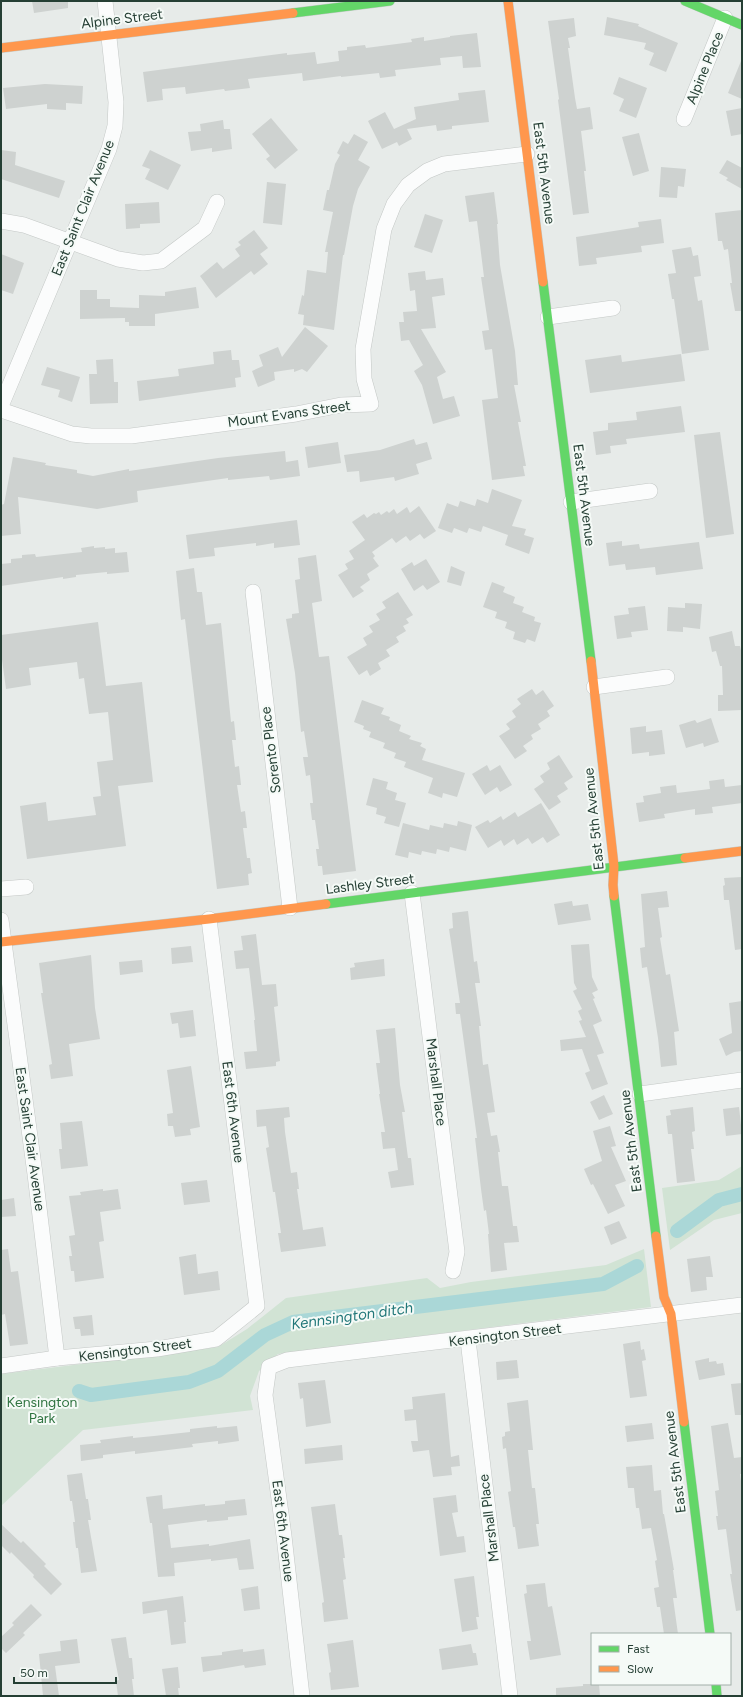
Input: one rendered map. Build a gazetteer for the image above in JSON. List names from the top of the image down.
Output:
{
  "streets": {
    "street": [
      "Alpine Street",
      "Alpine Place",
      "East 5th Avenue",
      "East Saint Clair Avenue",
      "Mount Evans Street",
      "Sorento Place",
      "Lashley Street",
      "Marshall Place",
      "East 6th Avenue",
      "Kensington Street"
    ]
  },
  "crossings": [
    ["Alpine Street", "East Saint Clair Avenue"],
    ["East 5th Avenue", "Mount Evans Street"],
    ["East 5th Avenue", "Lashley Street"],
    ["East 5th Avenue", "Kensington Street"],
    ["East Saint Clair Avenue", "Lashley Street"],
    ["East Saint Clair Avenue", "Kensington Street"],
    ["Sorento Place", "Lashley Street"],
    ["Lashley Street", "Marshall Place"],
    ["Lashley Street", "East 6th Avenue"],
    ["Marshall Place", "Kensington Street"],
    ["East 6th Avenue", "Kensington Street"]
  ],
  "water": ["Kennsington ditch"],
  "parks": ["Kensington Park"],
  "legend": ["Fast", "Slow"],
  "scale_bar": "50 m"
}
